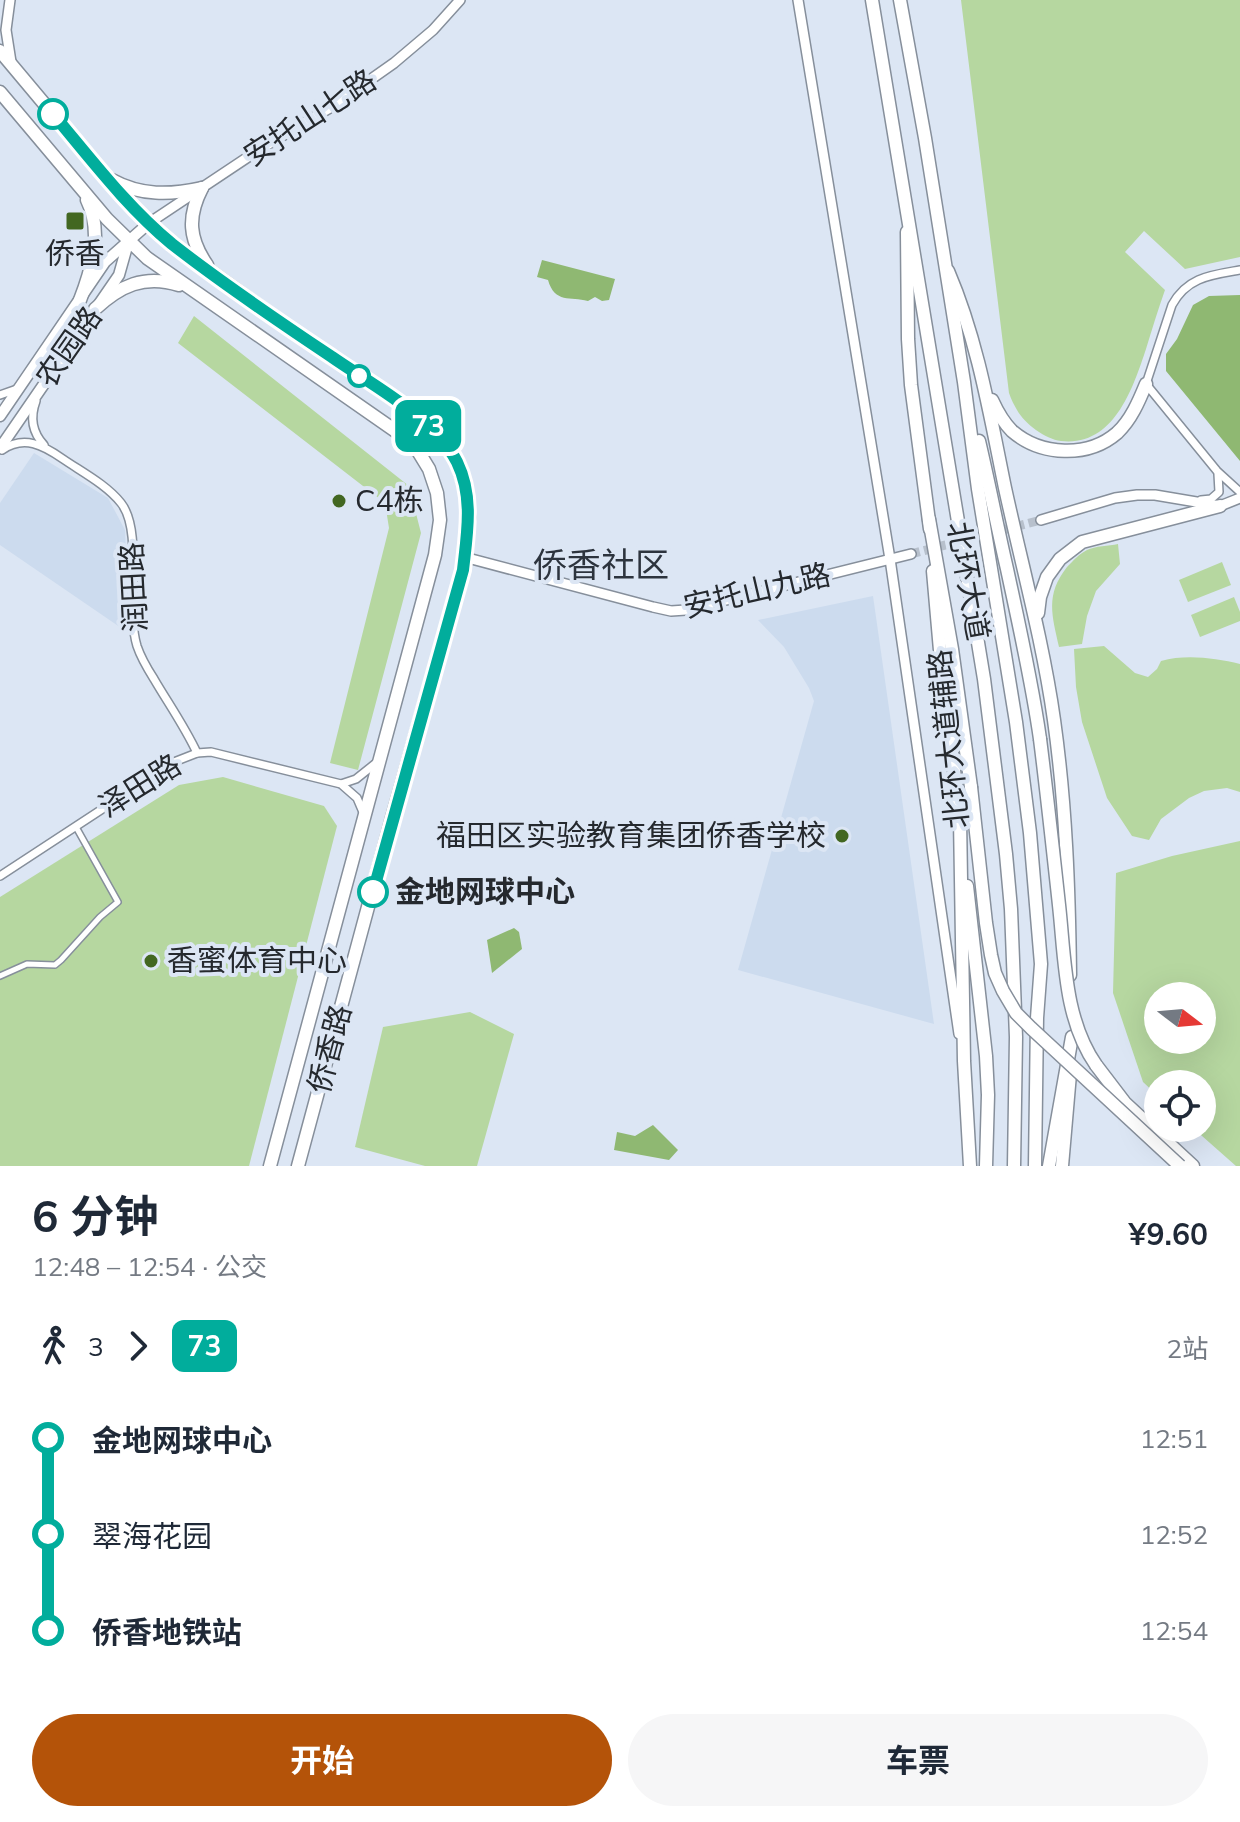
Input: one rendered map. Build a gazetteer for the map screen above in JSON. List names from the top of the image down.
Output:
{
  "streets": {
    "main road": [
      "农园路",
      "北环大道",
      "北环大道辅路",
      "侨香路"
    ],
    "street": [
      "安托山七路",
      "润田路",
      "安托山九路",
      "泽田路"
    ]
  },
  "crossings": [
    ["安托山七路", "农园路"],
    ["安托山七路", "侨香路"],
    ["农园路", "侨香路"],
    ["北环大道", "北环大道辅路"],
    ["润田路", "泽田路"],
    ["安托山九路", "侨香路"]
  ],
  "districts": ["侨香社区"],
  "places": {
    "transit": ["侨香"],
    "other": [
      "C4栋",
      "福田区实验教育集团侨香学校",
      "金地网球中心",
      "香蜜体育中心"
    ]
  },
  "lines": ["bus line 73"],
  "north": "right",
  "page": {
    "on_map": "73",
    "heading": ["6 分钟", "12:48 – 12:54 · 公交", "¥9.60"],
    "legs": ["3", "73", "2站"],
    "list": [
      {
        "name": "金地网球中心",
        "value": "12:51"
      },
      {
        "name": "翠海花园",
        "value": "12:52"
      },
      {
        "name": "侨香地铁站",
        "value": "12:54"
      }
    ],
    "buttons": ["开始", "车票"]
  }
}
